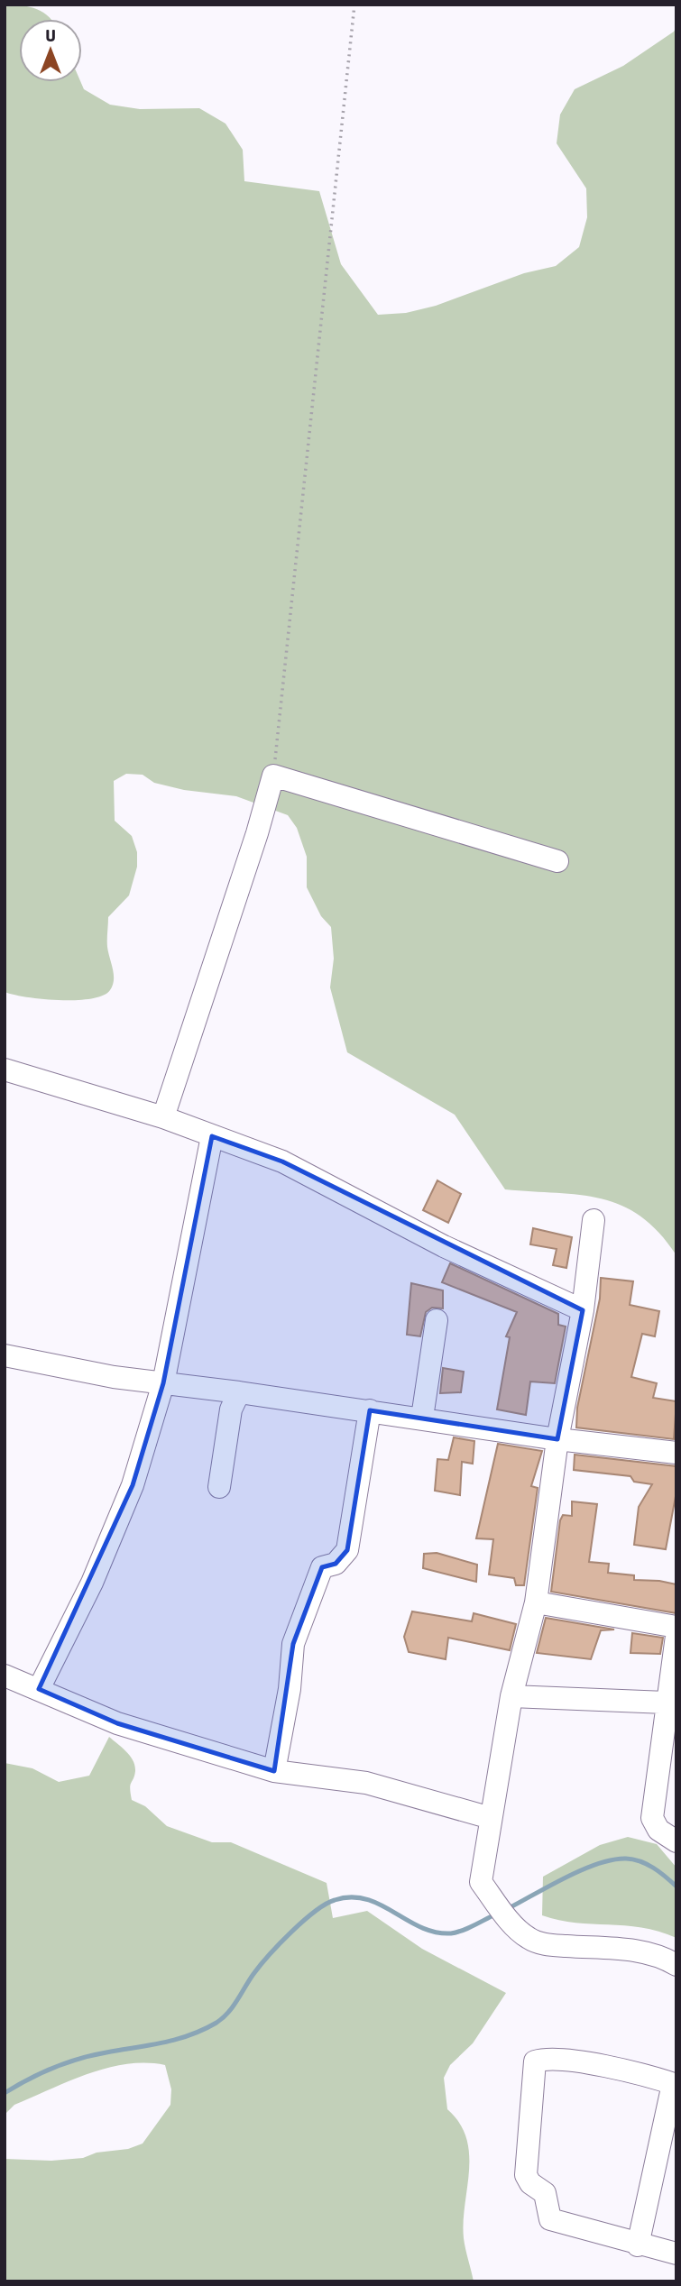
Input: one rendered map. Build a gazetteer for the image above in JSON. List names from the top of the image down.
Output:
{
  "north": "top"
}
